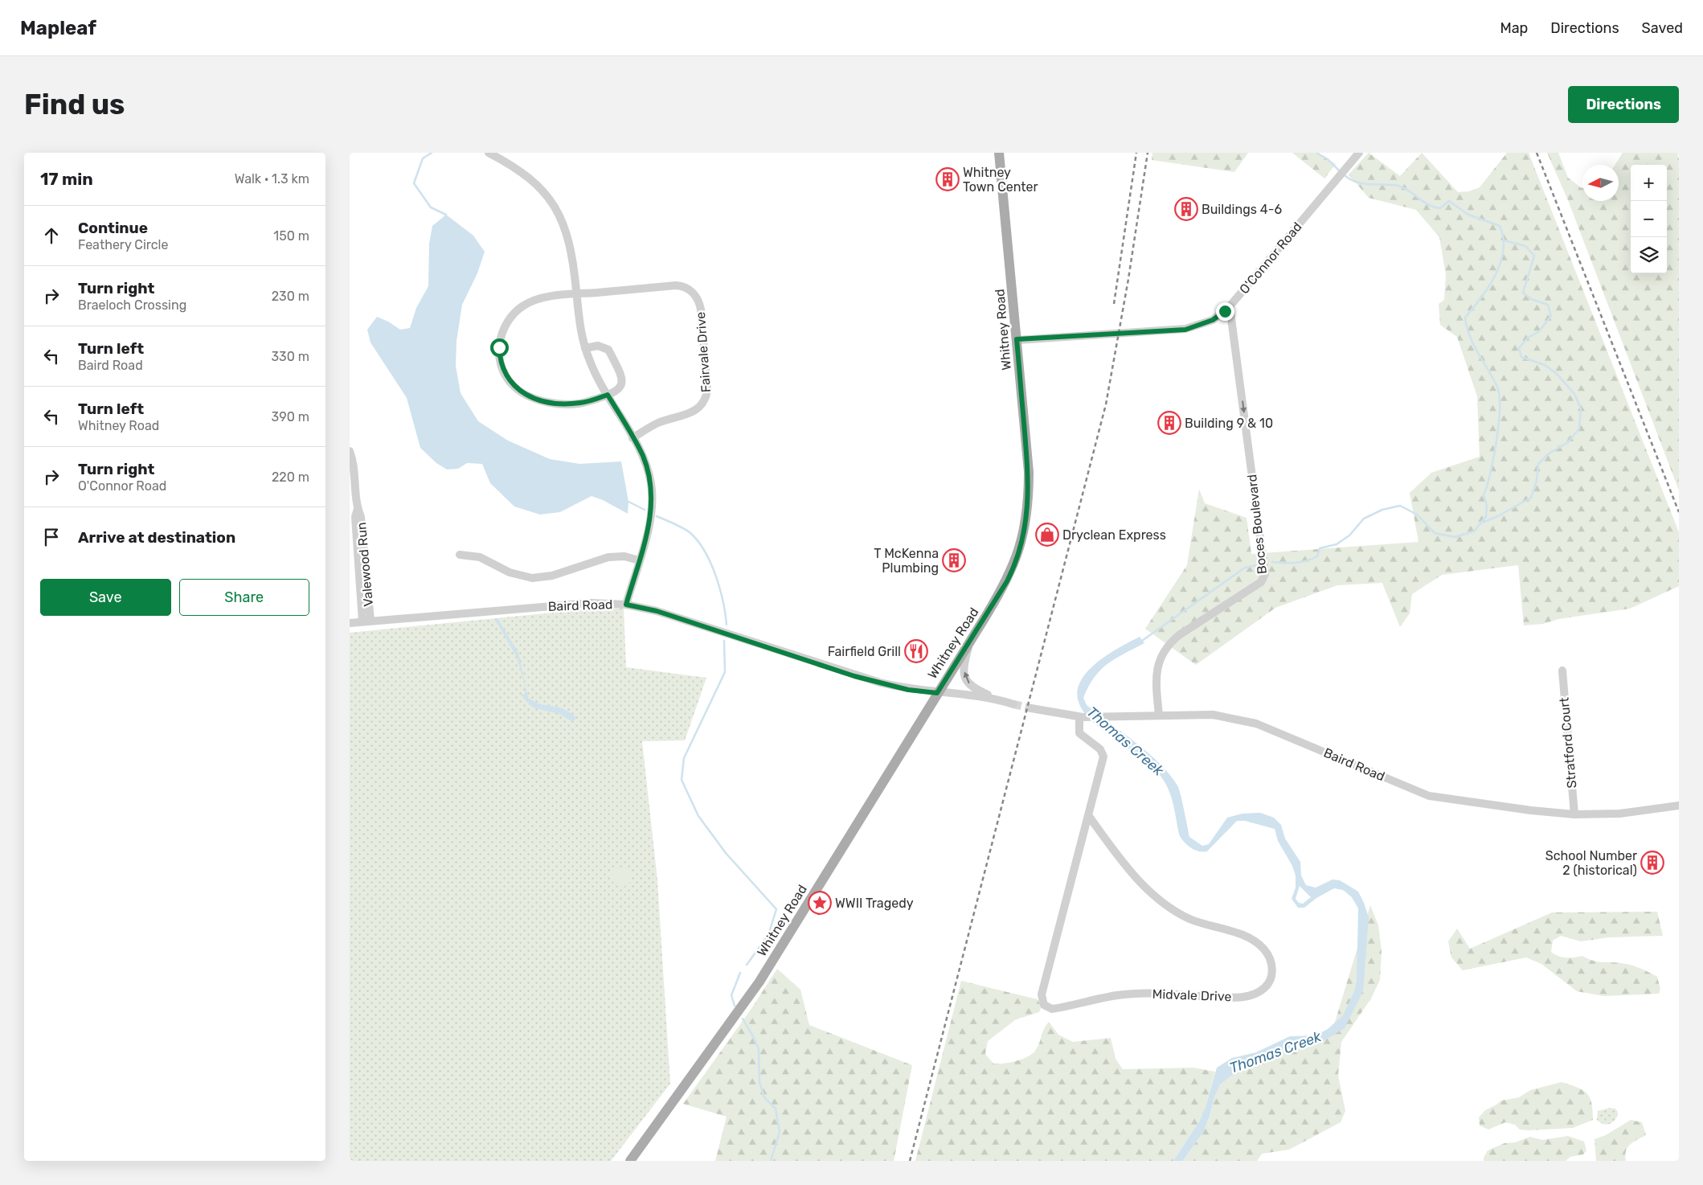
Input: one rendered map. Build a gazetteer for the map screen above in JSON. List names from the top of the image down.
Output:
{
  "streets": {
    "main road": ["Whitney Road"],
    "street": [
      "O'Connor Road",
      "Fairvale Drive",
      "Boces Boulevard",
      "Valewood Run",
      "Baird Road",
      "Stratford Court",
      "Midvale Drive"
    ]
  },
  "crossings": [
    ["O'Connor Road", "Whitney Road"],
    ["O'Connor Road", "Boces Boulevard"],
    ["Whitney Road", "Baird Road"],
    ["Boces Boulevard", "Baird Road"],
    ["Valewood Run", "Baird Road"],
    ["Baird Road", "Stratford Court"],
    ["Baird Road", "Midvale Drive"]
  ],
  "one_way": ["Boces Boulevard"],
  "water": ["Thomas Creek"],
  "places": {
    "building": [
      "Whitney Town Center",
      "Buildings 4-6",
      "Building 9 & 10",
      "T McKenna Plumbing",
      "School Number 2 (historical)"
    ],
    "shop": ["Dryclean Express"],
    "restaurant": ["Fairfield Grill"],
    "place": ["WWII Tragedy"]
  },
  "north": "left",
  "page": {
    "header": "Mapleaf",
    "nav": ["Map", "Directions", "Saved"],
    "buttons": [
      "Directions",
      ["Save", "Share"]
    ],
    "title": "Find us",
    "heading": ["17 min", "Walk · 1.3 km"],
    "map_buttons": ["+", "−"],
    "list": [
      ["Continue", "Feathery Circle", "150 m"],
      ["Turn right", "Braeloch Crossing", "230 m"],
      ["Turn left", "Baird Road", "330 m"],
      ["Turn left", "Whitney Road", "390 m"],
      ["Turn right", "O'Connor Road", "220 m"],
      "Arrive at destination"
    ]
  }
}
